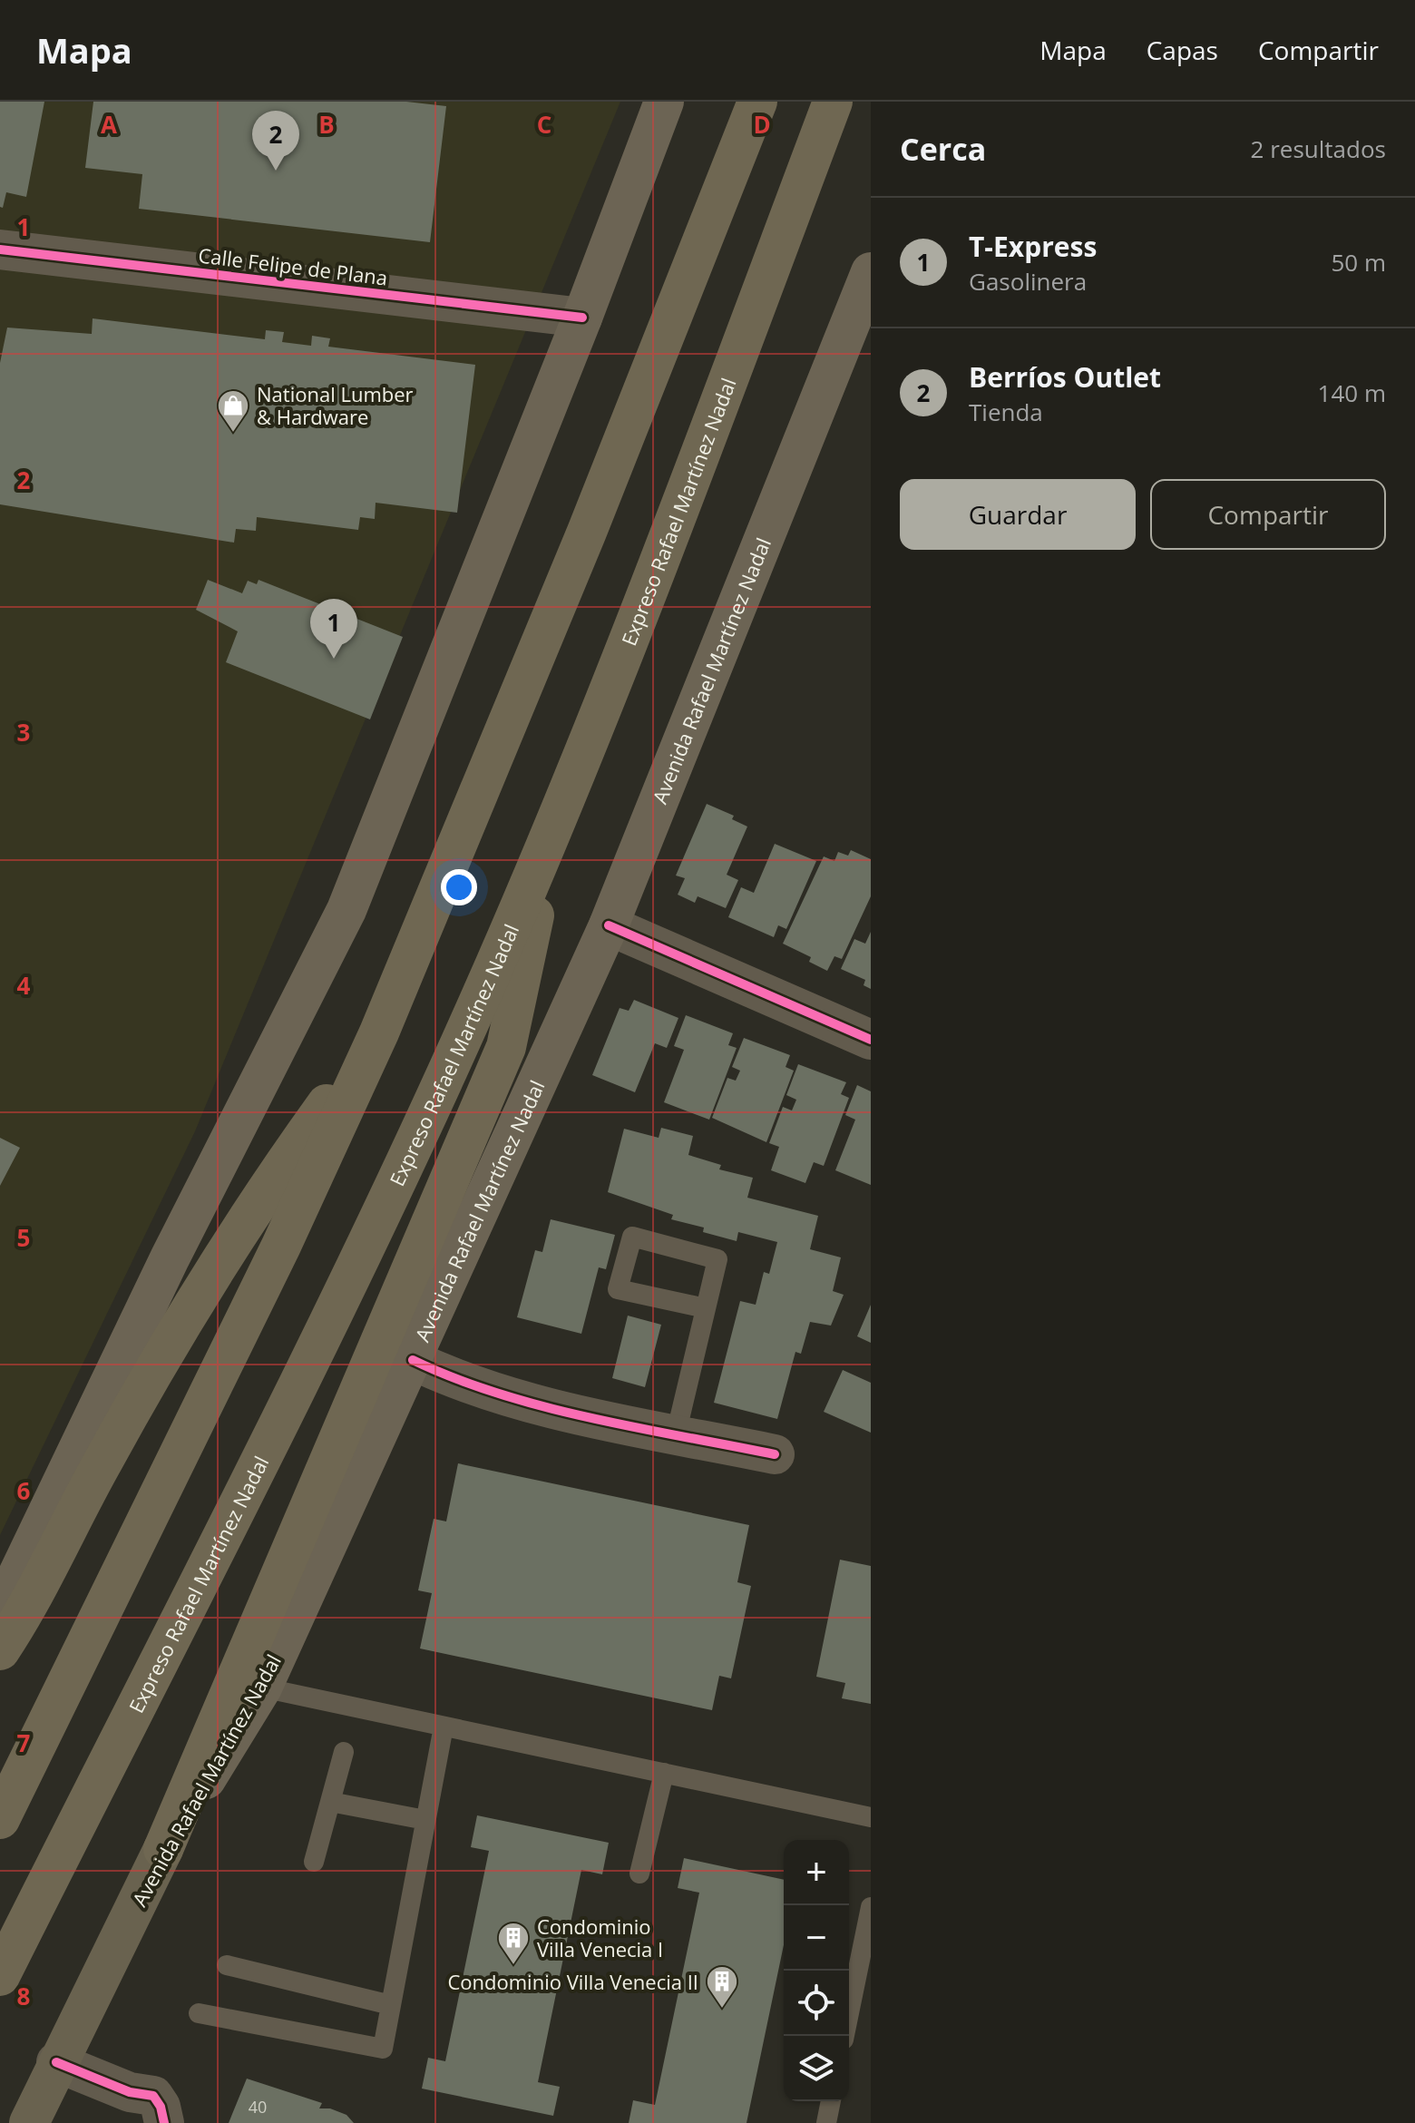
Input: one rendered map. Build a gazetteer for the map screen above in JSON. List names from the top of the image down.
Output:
{
  "streets": {
    "highway": ["Expreso Rafael Martínez Nadal"],
    "main road": ["Avenida Rafael Martínez Nadal"],
    "street": ["Calle Felipe de Plana"]
  },
  "places": {
    "shop": ["National Lumber & Hardware"],
    "building": ["Condominio Villa Venecia I", "Condominio Villa Venecia II"]
  },
  "house_numbers": ["40"],
  "page": {
    "header": "Mapa",
    "nav": ["Mapa", "Capas", "Compartir"],
    "heading": ["Cerca", "2 resultados"],
    "pins": ["2", "1"],
    "list": [
      {
        "mark": "1",
        "name": "T-Express",
        "note": "Gasolinera",
        "value": "50 m"
      },
      {
        "mark": "2",
        "name": "Berríos Outlet",
        "note": "Tienda",
        "value": "140 m"
      }
    ],
    "buttons": ["Guardar", "Compartir"],
    "map_buttons": ["+", "−"]
  },
  "grid": {
    "columns": [
      "A",
      "B",
      "C",
      "D"
    ],
    "rows": [
      "1",
      "2",
      "3",
      "4",
      "5",
      "6",
      "7",
      "8"
    ]
  }
}
